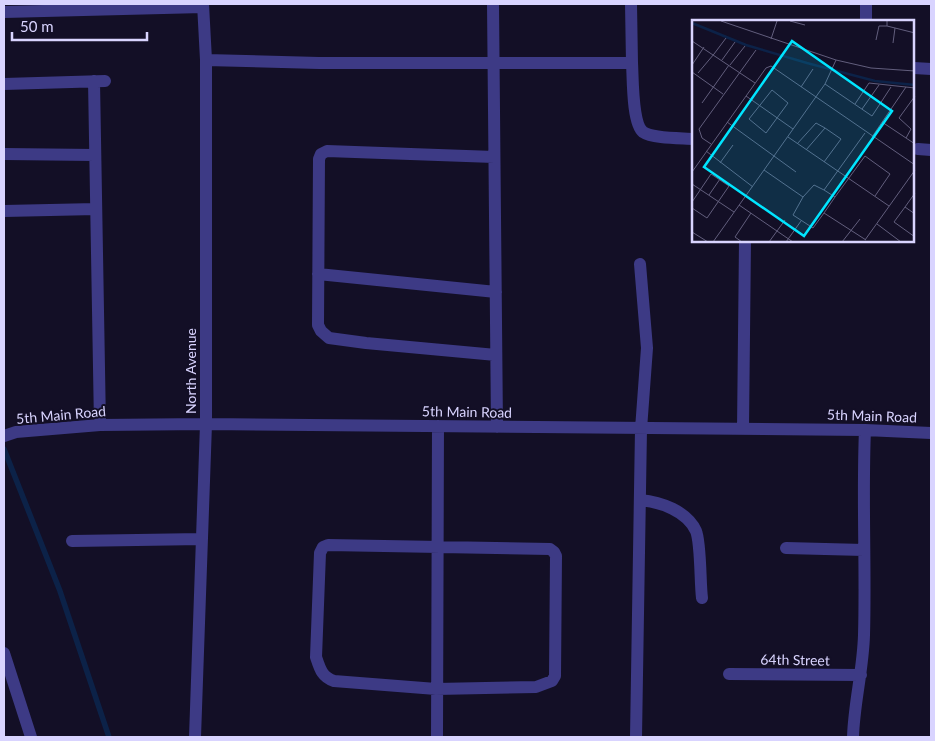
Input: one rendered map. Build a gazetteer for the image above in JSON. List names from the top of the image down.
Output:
{
  "streets": {
    "street": ["North Avenue", "5th Main Road", "64th Street"]
  },
  "crossings": [
    ["North Avenue", "5th Main Road"]
  ],
  "scale_bar": "50 m"
}
